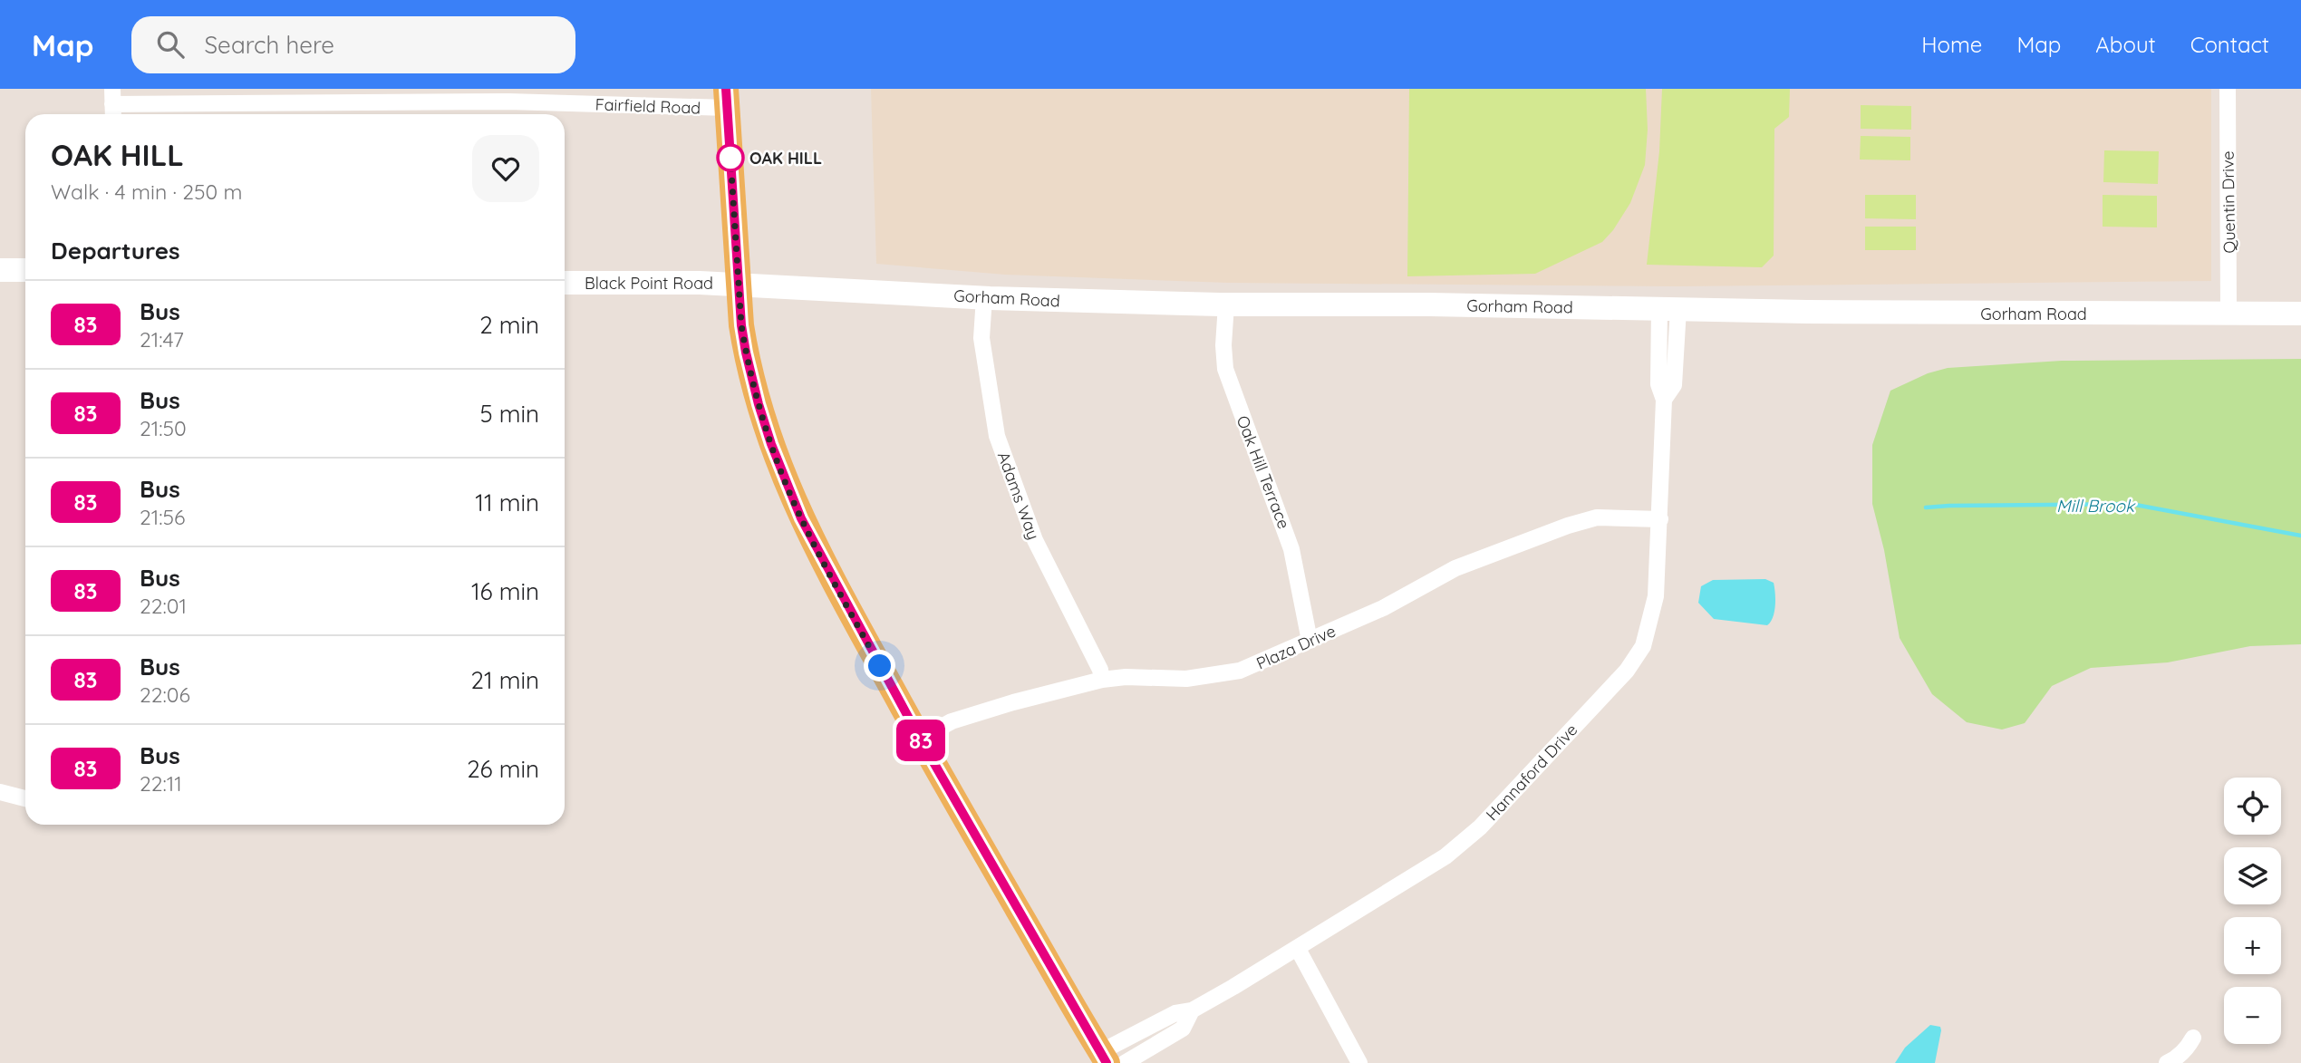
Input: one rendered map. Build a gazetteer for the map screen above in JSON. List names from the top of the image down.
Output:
{
  "streets": {
    "main road": ["Black Point Road", "Gorham Road"],
    "street": [
      "Fairfield Road",
      "Quentin Drive",
      "Oak Hill Terrace",
      "Adams Way",
      "Plaza Drive",
      "Hannaford Drive"
    ]
  },
  "crossings": [
    ["Quentin Drive", "Gorham Road"],
    ["Black Point Road", "Gorham Road"],
    ["Gorham Road", "Oak Hill Terrace"],
    ["Gorham Road", "Adams Way"],
    ["Gorham Road", "Hannaford Drive"],
    ["Oak Hill Terrace", "Plaza Drive"],
    ["Adams Way", "Plaza Drive"],
    ["Plaza Drive", "Hannaford Drive"]
  ],
  "water": ["Mill Brook"],
  "places": ["OAK HILL"],
  "lines": ["bus line 83"],
  "page": {
    "header": "Map",
    "search": "Search here",
    "nav": [
      "Home",
      "Map",
      "About",
      "Contact"
    ],
    "on_map": "83",
    "heading": [
      ["OAK HILL", "Walk · 4 min · 250 m"],
      "Departures"
    ],
    "list": [
      {
        "mark": "83",
        "name": "Bus",
        "note": "21:47",
        "value": "2 min"
      },
      {
        "mark": "83",
        "name": "Bus",
        "note": "21:50",
        "value": "5 min"
      },
      {
        "mark": "83",
        "name": "Bus",
        "note": "21:56",
        "value": "11 min"
      },
      {
        "mark": "83",
        "name": "Bus",
        "note": "22:01",
        "value": "16 min"
      },
      {
        "mark": "83",
        "name": "Bus",
        "note": "22:06",
        "value": "21 min"
      },
      {
        "mark": "83",
        "name": "Bus",
        "note": "22:11",
        "value": "26 min"
      }
    ],
    "map_buttons": ["+", "−"]
  }
}
